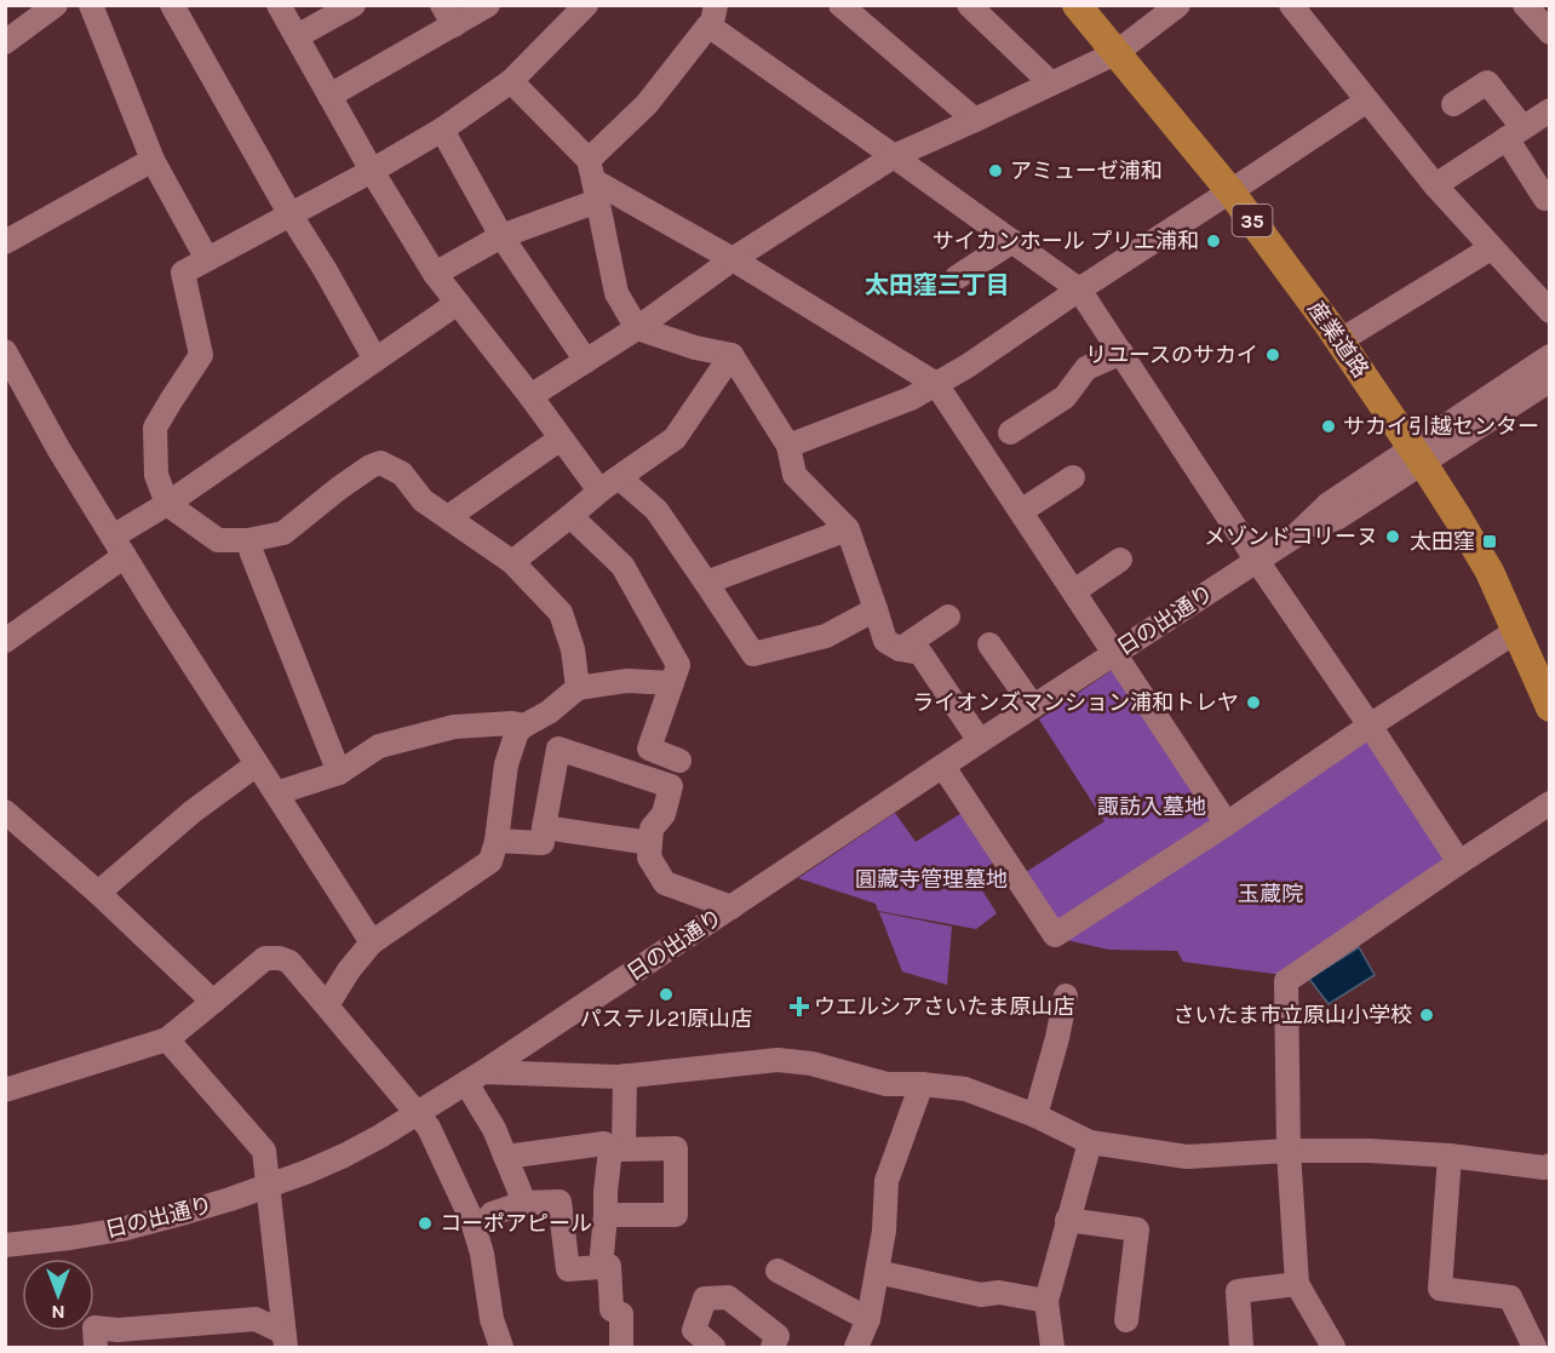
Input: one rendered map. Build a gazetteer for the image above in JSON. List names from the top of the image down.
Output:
{
  "streets": {
    "main road": ["35", "産業道路"],
    "street": ["日の出通り"]
  },
  "crossings": [
    ["産業道路", "日の出通り"]
  ],
  "districts": ["太田窪三丁目"],
  "parks": ["諏訪入墓地", "圓藏寺管理墓地", "玉蔵院"],
  "places": {
    "other": [
      "アミューゼ浦和",
      "サイカンホール プリエ浦和",
      "リユースのサカイ",
      "サカイ引越センター",
      "メゾンドコリーヌ",
      "ライオンズマンション浦和トレヤ",
      "パステル21原山店",
      "さいたま市立原山小学校",
      "コーポアピール"
    ],
    "transit": ["太田窪"],
    "health": ["ウエルシアさいたま原山店"]
  },
  "north": "bottom"
}
